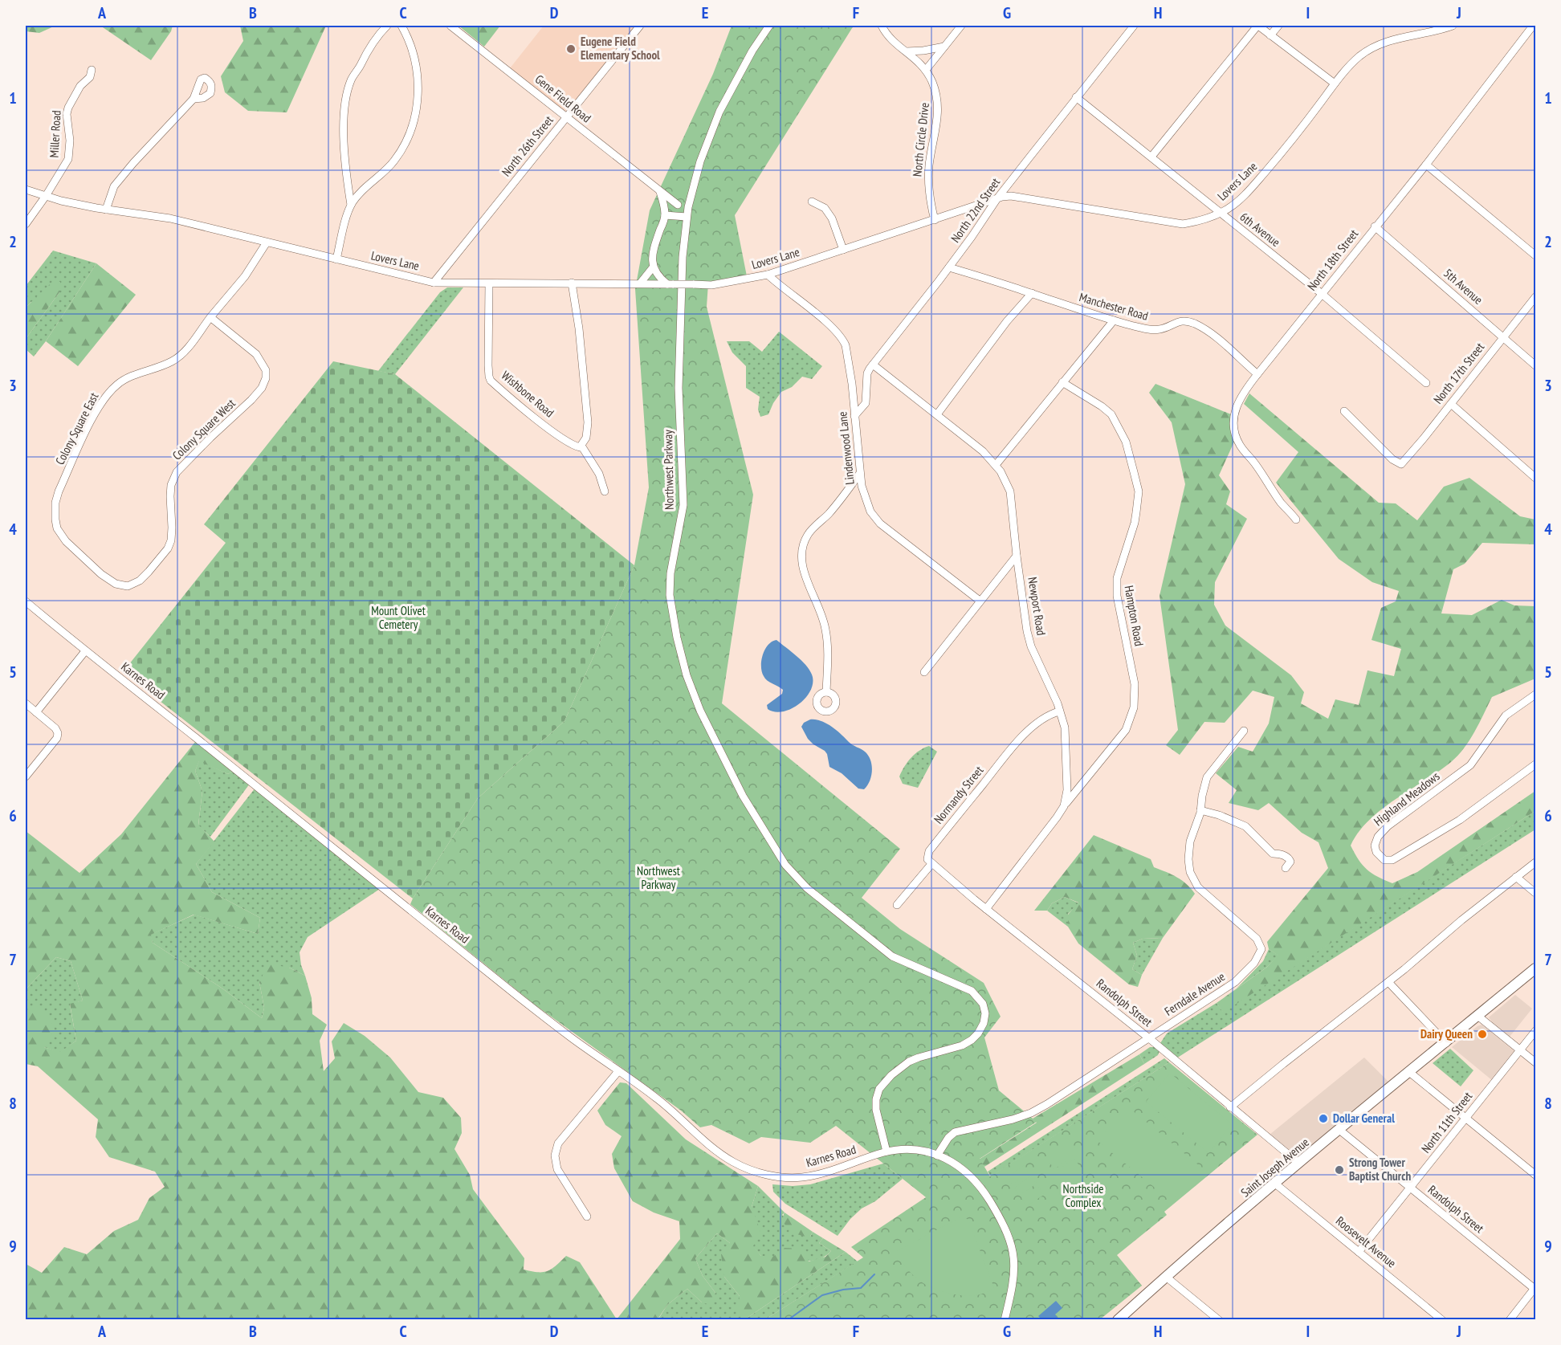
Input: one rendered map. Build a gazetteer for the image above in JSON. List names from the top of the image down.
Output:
{
  "streets": {
    "main road": ["Saint Joseph Avenue"],
    "street": [
      "Gene Field Road",
      "Miller Road",
      "North Circle Drive",
      "North 26th Street",
      "Lovers Lane",
      "North 22nd Street",
      "6th Avenue",
      "North 18th Street",
      "5th Avenue",
      "Manchester Road",
      "North 17th Street",
      "Wishbone Road",
      "Colony Square East",
      "Colony Square West",
      "Lindenwood Lane",
      "Northwest Parkway",
      "Newport Road",
      "Hampton Road",
      "Karnes Road",
      "Normandy Street",
      "Highland Meadows",
      "Ferndale Avenue",
      "Randolph Street",
      "North 11th Street",
      "Roosevelt Avenue"
    ]
  },
  "crossings": [
    ["Gene Field Road", "North 26th Street"],
    ["Miller Road", "Lovers Lane"],
    ["North Circle Drive", "Lovers Lane"],
    ["North 26th Street", "Lovers Lane"],
    ["Lovers Lane", "North 22nd Street"],
    ["Lovers Lane", "6th Avenue"],
    ["Lovers Lane", "Wishbone Road"],
    ["Lovers Lane", "Colony Square East"],
    ["Lovers Lane", "Lindenwood Lane"],
    ["North 22nd Street", "6th Avenue"],
    ["North 22nd Street", "Manchester Road"],
    ["North 22nd Street", "Lindenwood Lane"],
    ["North 22nd Street", "Newport Road"],
    ["6th Avenue", "North 18th Street"],
    ["North 18th Street", "5th Avenue"],
    ["North 18th Street", "Manchester Road"],
    ["5th Avenue", "North 17th Street"],
    ["Colony Square East", "Colony Square West"],
    ["Northwest Parkway", "Karnes Road"],
    ["Newport Road", "Hampton Road"],
    ["Newport Road", "Normandy Street"],
    ["Normandy Street", "Randolph Street"],
    ["Ferndale Avenue", "Randolph Street"],
    ["Randolph Street", "North 11th Street"],
    ["Randolph Street", "Saint Joseph Avenue"],
    ["North 11th Street", "Roosevelt Avenue"],
    ["Saint Joseph Avenue", "Roosevelt Avenue"]
  ],
  "parks": ["Mount Olivet Cemetery", "Northwest Parkway", "Northside Complex"],
  "places": [
    "Eugene Field Elementary School",
    "Dairy Queen",
    "Dollar General",
    "Strong Tower Baptist Church"
  ],
  "grid": {
    "columns": [
      "A",
      "B",
      "C",
      "D",
      "E",
      "F",
      "G",
      "H",
      "I",
      "J"
    ],
    "rows": [
      "1",
      "2",
      "3",
      "4",
      "5",
      "6",
      "7",
      "8",
      "9"
    ]
  }
}
